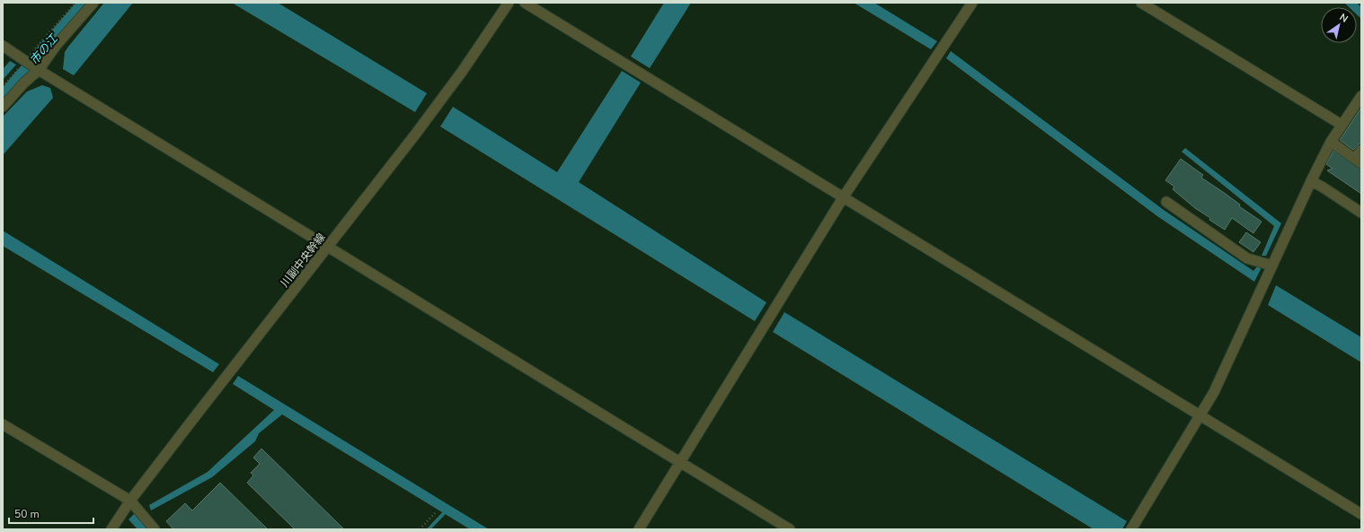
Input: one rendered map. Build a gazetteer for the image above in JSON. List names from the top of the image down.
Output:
{
  "streets": {
    "street": ["川副中央幹線"]
  },
  "water": ["市の江"],
  "scale_bar": "50 m",
  "north": "top right"
}
